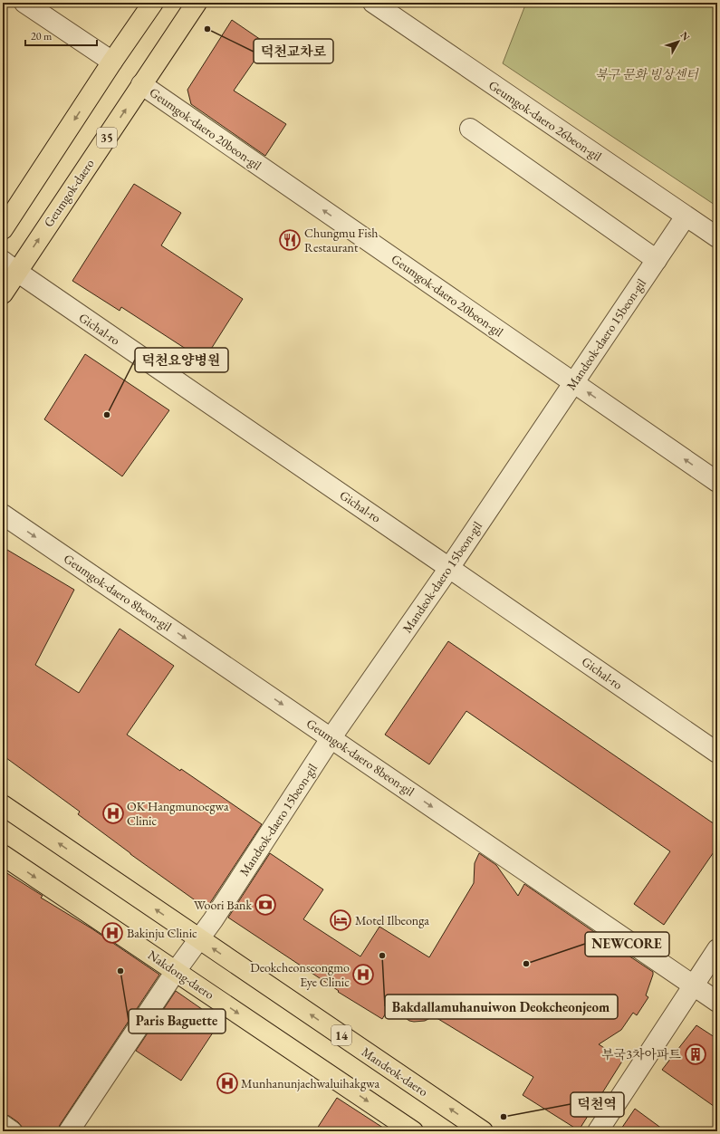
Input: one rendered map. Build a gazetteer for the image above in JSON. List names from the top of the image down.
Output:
{
  "streets": {
    "main road": [
      "35",
      "Geumgok-daero",
      "Nakdong-daero",
      "14",
      "Mandeok-daero"
    ],
    "street": [
      "Geumgok-daero 26beon-gil",
      "Geumgok-daero 20beon-gil",
      "Gichal-ro",
      "Mandeok-daero 15beon-gil",
      "Geumgok-daero 8beon-gil"
    ]
  },
  "crossings": [
    ["Geumgok-daero 26beon-gil", "Mandeok-daero 15beon-gil"],
    ["Geumgok-daero 20beon-gil", "Geumgok-daero"],
    ["Geumgok-daero 20beon-gil", "Mandeok-daero 15beon-gil"],
    ["Geumgok-daero", "Gichal-ro"],
    ["Gichal-ro", "Mandeok-daero 15beon-gil"],
    ["Mandeok-daero 15beon-gil", "Geumgok-daero 8beon-gil"],
    ["Mandeok-daero 15beon-gil", "Nakdong-daero"],
    ["Mandeok-daero 15beon-gil", "Mandeok-daero"]
  ],
  "one_way": ["Geumgok-daero 8beon-gil", "Nakdong-daero", "Mandeok-daero"],
  "parks": ["북구 문화 빙상센터"],
  "places": {
    "other": [
      "덕천교차로",
      "덕천요양병원",
      "Bakdallamuhanuiwon Deokcheonjeom",
      "NEWCORE",
      "Paris Baguette",
      "덕천역"
    ],
    "restaurant": ["Chungmu Fish Restaurant"],
    "hospital": [
      "OK Hangmunoegwa Clinic",
      "Bakinju Clinic",
      "Deokcheonseongmo Eye Clinic",
      "Munhanunjaehwaluihakgwa"
    ],
    "bank": ["Woori Bank"],
    "hotel": ["Motel Ilbeonga"],
    "building": ["부국3차아파트"]
  },
  "scale_bar": "20 m",
  "north": "top right"
}
